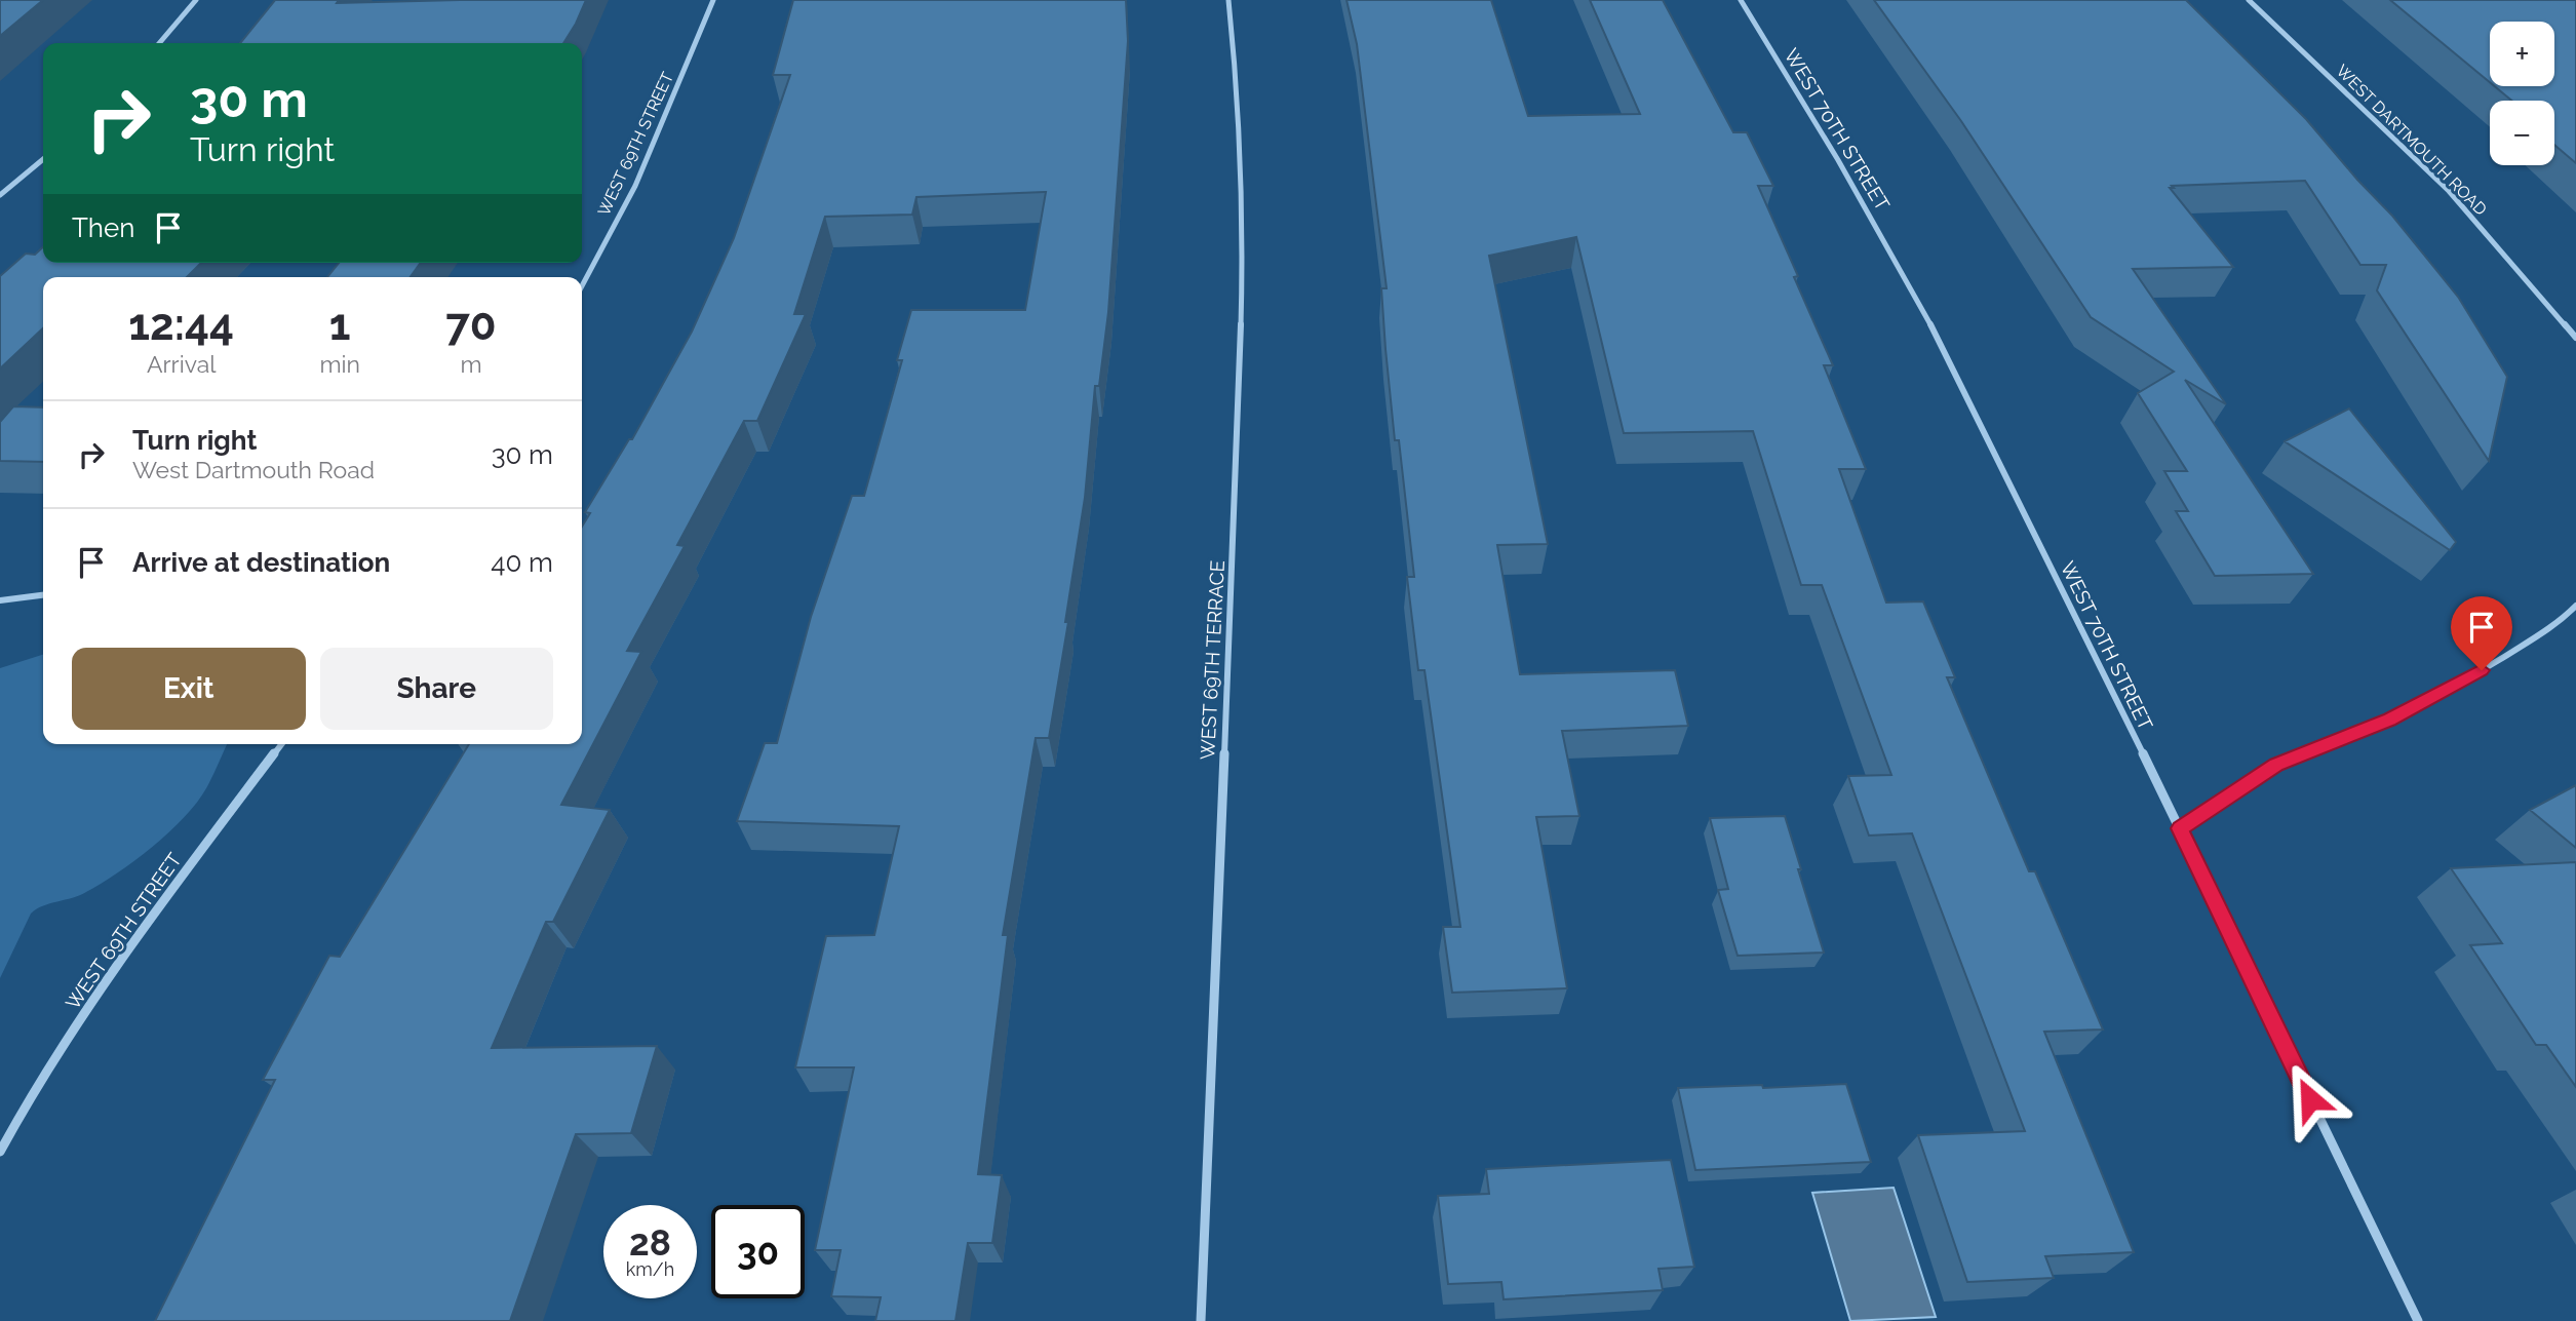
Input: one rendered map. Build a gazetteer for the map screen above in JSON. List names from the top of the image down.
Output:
{
  "streets": {
    "street": [
      "WEST 70TH STREET",
      "WEST DARTMOUTH ROAD",
      "WEST 69TH STREET",
      "WEST 69TH TERRACE"
    ]
  },
  "page": {
    "map_buttons": ["+", "−"],
    "turn": ["30 m", "Turn right"],
    "then": "Then",
    "eta": [
      "12:44",
      "Arrival",
      "1",
      "min",
      "70",
      "m"
    ],
    "list": [
      {
        "name": "Turn right",
        "note": "West Dartmouth Road",
        "value": "30 m"
      },
      {
        "name": "Arrive at destination",
        "value": "40 m"
      }
    ],
    "buttons": ["Exit", "Share"],
    "speed": "28 km/h",
    "limit": "30"
  }
}
